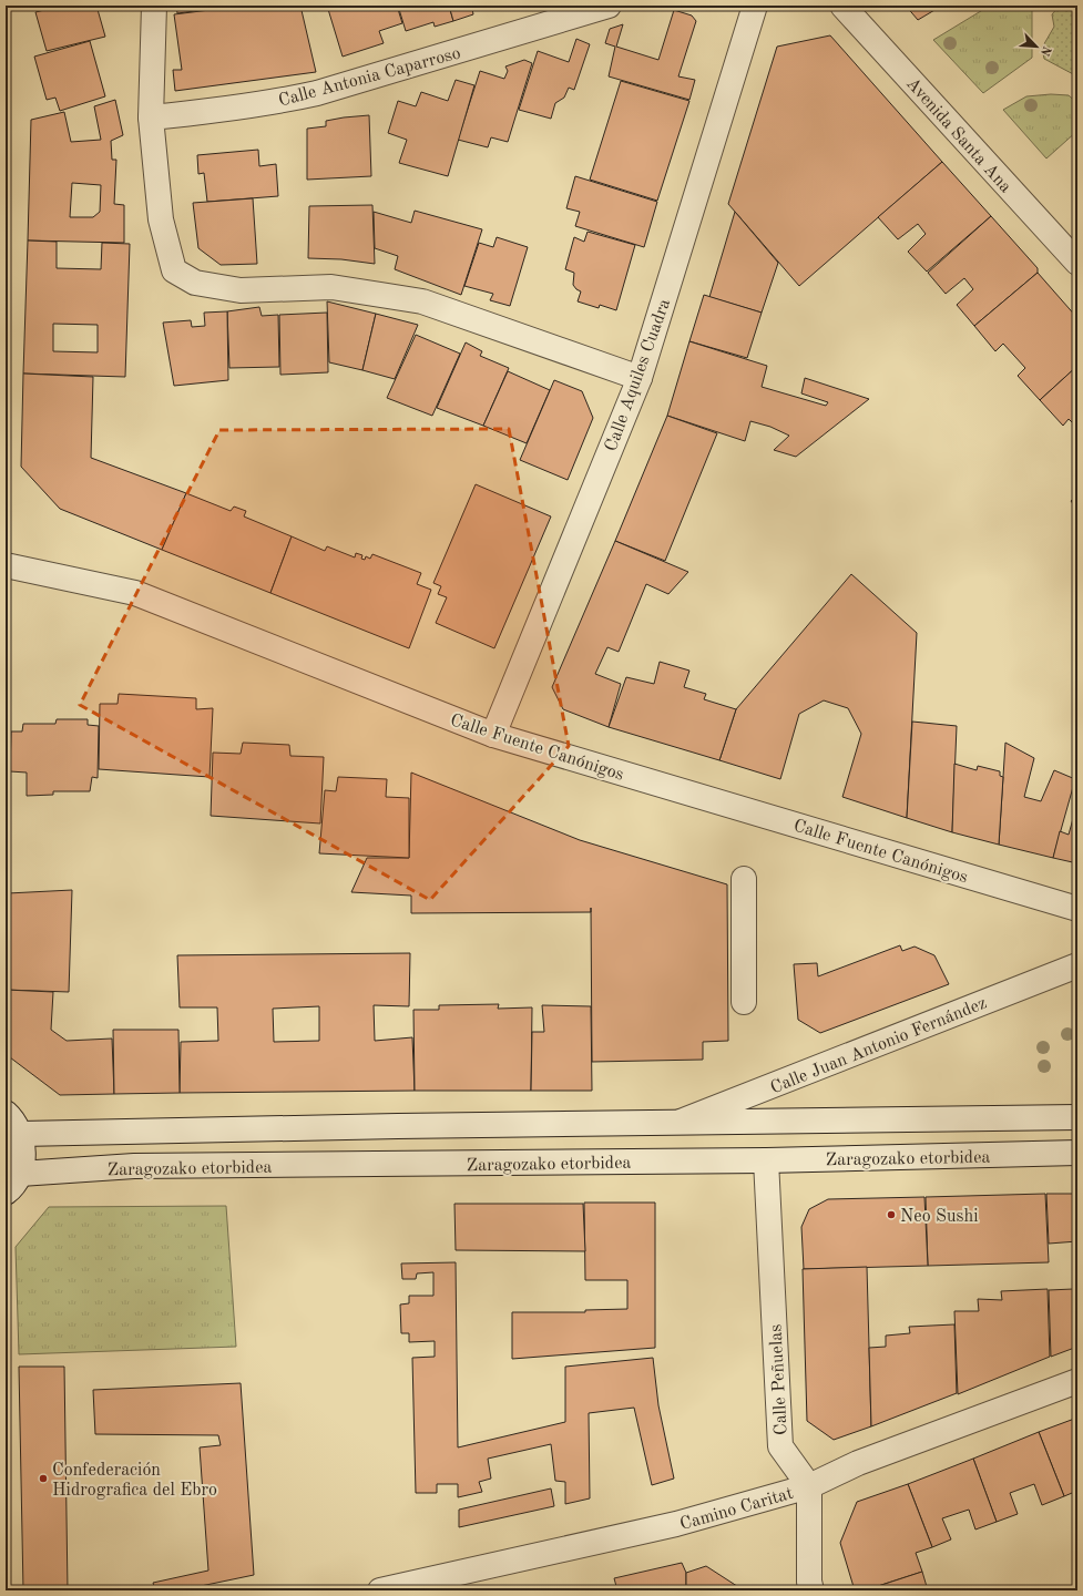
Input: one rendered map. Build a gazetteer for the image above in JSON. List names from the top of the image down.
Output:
{
  "streets": {
    "street": [
      "Calle Antonia Caparroso",
      "Avenida Santa Ana",
      "Calle Aquiles Cuadra",
      "Calle Fuente Canónigos",
      "Calle Juan Antonio Fernández",
      "Zaragozako etorbidea",
      "Calle Peñuelas",
      "Camino Caritat"
    ]
  },
  "crossings": [
    ["Calle Aquiles Cuadra", "Calle Fuente Canónigos"],
    ["Calle Juan Antonio Fernández", "Zaragozako etorbidea"],
    ["Zaragozako etorbidea", "Calle Peñuelas"],
    ["Calle Peñuelas", "Camino Caritat"]
  ],
  "places": ["Neo Sushi", "Confederación Hidrografica del Ebro"],
  "north": "bottom right"
}
